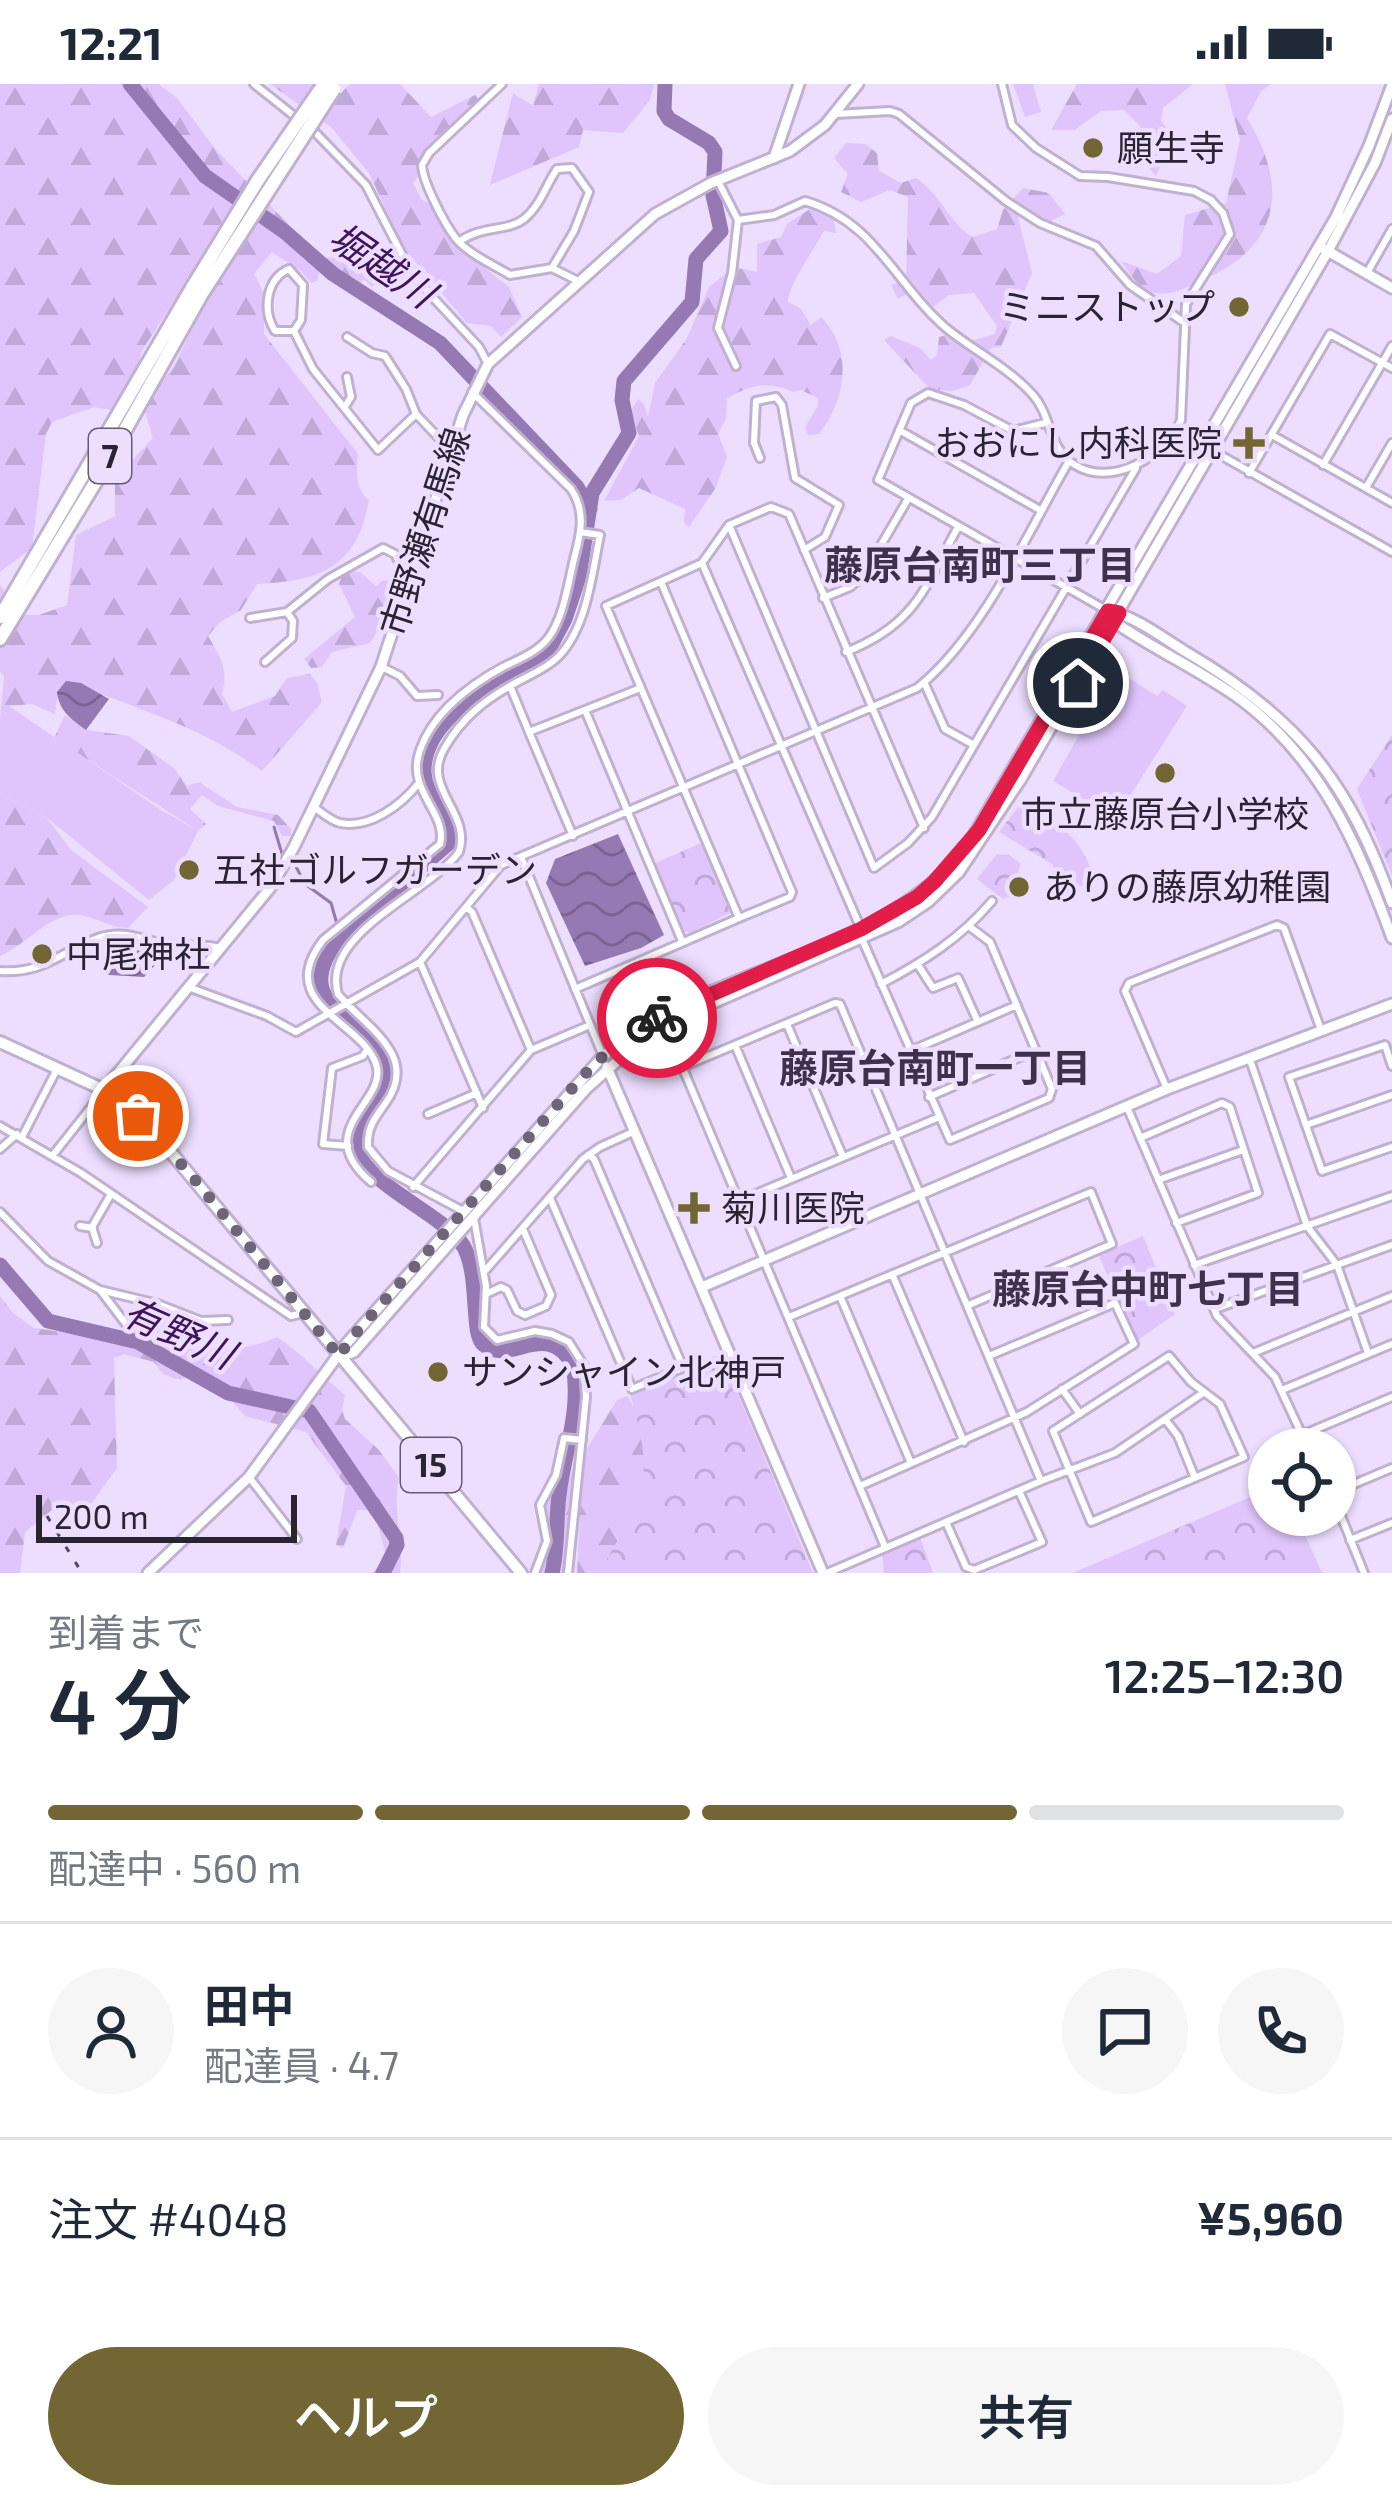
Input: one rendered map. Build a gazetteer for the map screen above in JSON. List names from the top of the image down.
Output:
{
  "streets": {
    "highway": ["7"],
    "main road": ["15"],
    "street": ["市野瀬有馬線"]
  },
  "crossings": [
    ["市野瀬有馬線", "15"]
  ],
  "districts": ["藤原台南町三丁目", "藤原台南町一丁目", "藤原台中町七丁目"],
  "water": ["堀越川", "有野川"],
  "places": {
    "other": [
      "願生寺",
      "ミニストップ",
      "市立藤原台小学校",
      "五社ゴルフガーデン",
      "ありの藤原幼稚園",
      "中尾神社",
      "サンシャイン北神戸"
    ],
    "health": ["おおにし内科医院", "菊川医院"]
  },
  "scale_bar": "200 m",
  "page": {
    "status": "12:21",
    "scale": "200 m",
    "heading": ["4 分", "到着まで", "12:25–12:30"],
    "panel": [
      "田中",
      "配達員 · 4.7",
      "注文 #4048",
      "¥5,960"
    ],
    "bar": "配達中 · 560 m",
    "buttons": ["ヘルプ", "共有"]
  }
}
